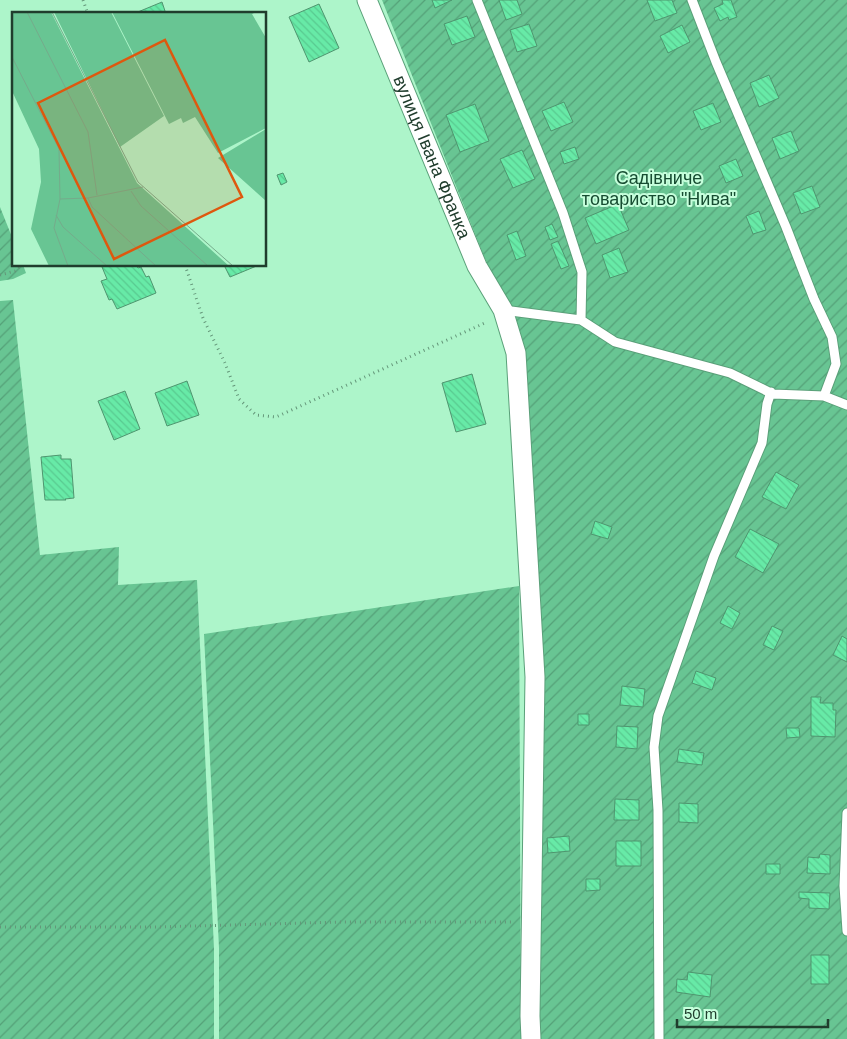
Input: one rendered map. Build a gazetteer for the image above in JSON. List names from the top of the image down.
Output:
{
  "streets": {
    "street": ["вулиця Івана Франка"]
  },
  "parks": ["Садівниче товариство \"Нива\""],
  "scale_bar": "50 m"
}
